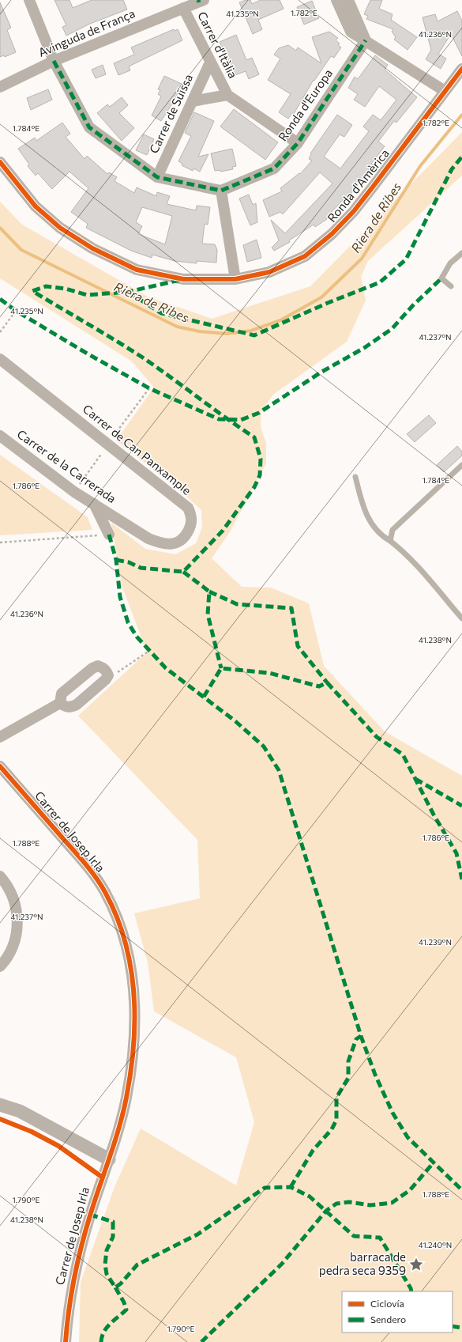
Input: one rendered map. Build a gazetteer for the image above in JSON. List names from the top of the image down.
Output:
{
  "streets": {
    "street": [
      "Avinguda de França",
      "Carrer d'Itàlia",
      "Ronda d'Europa",
      "Carrer de Suïssa",
      "Ronda d'Amèrica",
      "Carrer de Can Panxample",
      "Carrer de la Carrerada",
      "Carrer de Josep Irla"
    ]
  },
  "crossings": [
    ["Avinguda de França", "Carrer d'Itàlia"],
    ["Carrer d'Itàlia", "Carrer de Suïssa"],
    ["Carrer de Can Panxample", "Carrer de la Carrerada"]
  ],
  "water": ["Riera de Ribes"],
  "places": {
    "place": ["barraca de pedra seca 9359"]
  },
  "legend": ["Ciclovía", "Sendero"],
  "coordinates": [
    "1.782°E",
    "41.235°N",
    "41.236°N",
    "1.784°E",
    "41.237°N",
    "1.786°E",
    "41.238°N",
    "1.788°E",
    "41.239°N",
    "1.790°E",
    "41.240°N"
  ]
}
